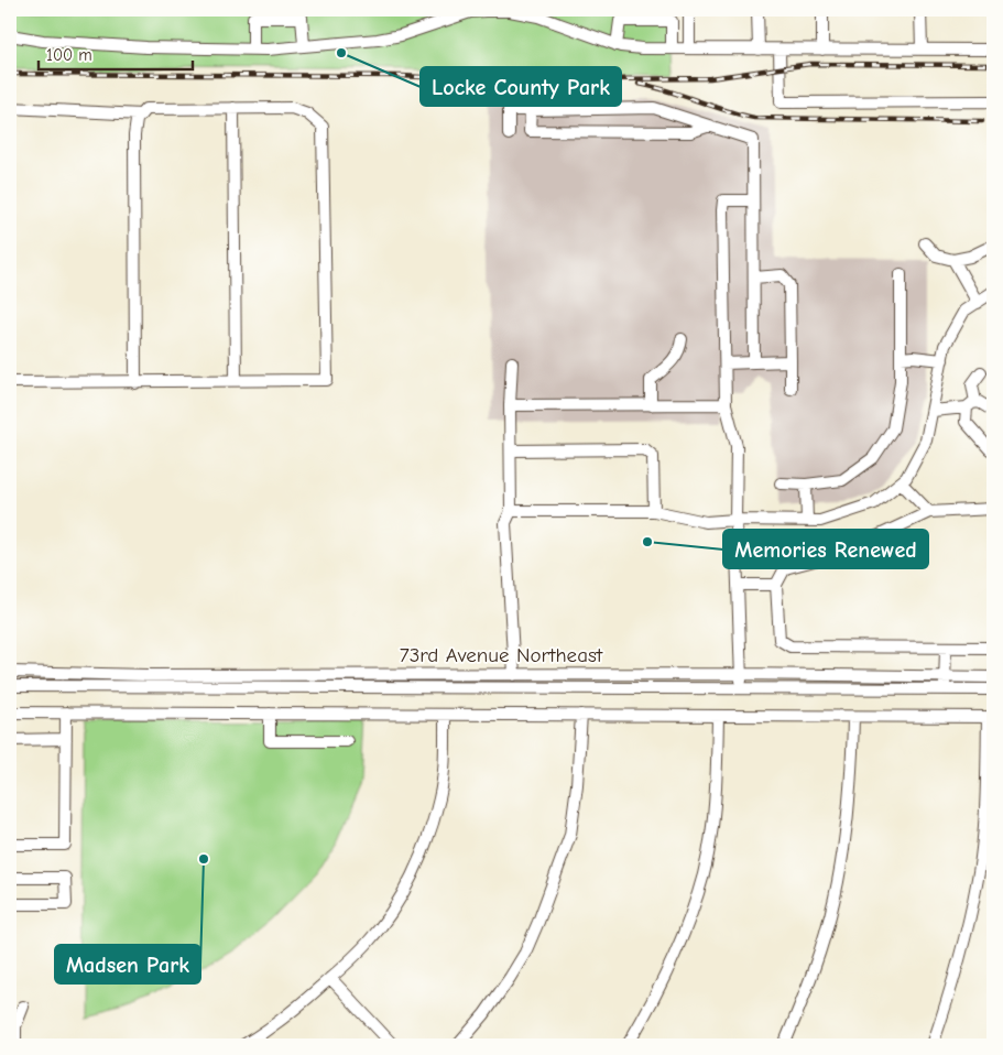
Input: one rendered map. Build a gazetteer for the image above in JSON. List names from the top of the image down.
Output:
{
  "streets": {
    "street": ["73rd Avenue Northeast"]
  },
  "places": ["Locke County Park", "Memories Renewed", "Madsen Park"],
  "scale_bar": "100 m"
}
